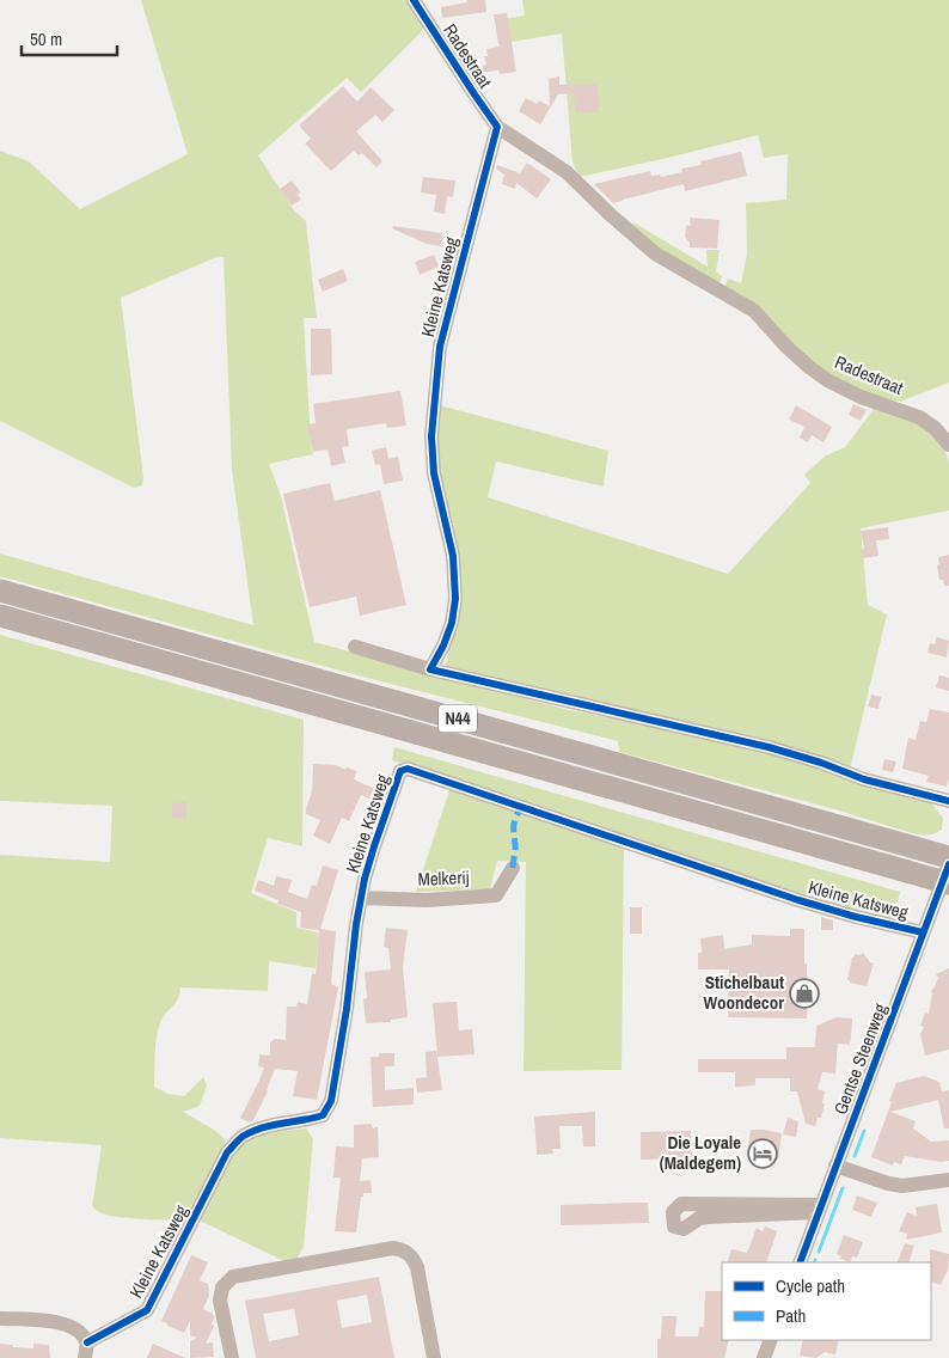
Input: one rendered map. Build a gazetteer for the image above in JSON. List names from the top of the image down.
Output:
{
  "streets": {
    "highway": ["N44"],
    "street": [
      "Radestraat",
      "Kleine Katsweg",
      "Melkerij",
      "Gentse Steenweg"
    ]
  },
  "crossings": [
    ["Radestraat", "Kleine Katsweg"],
    ["Kleine Katsweg", "Melkerij"],
    ["Kleine Katsweg", "Gentse Steenweg"]
  ],
  "places": {
    "shop": ["Stichelbaut Woondecor"],
    "hotel": ["Die Loyale (Maldegem)"]
  },
  "legend": ["Cycle path", "Path"],
  "scale_bar": "50 m"
}
